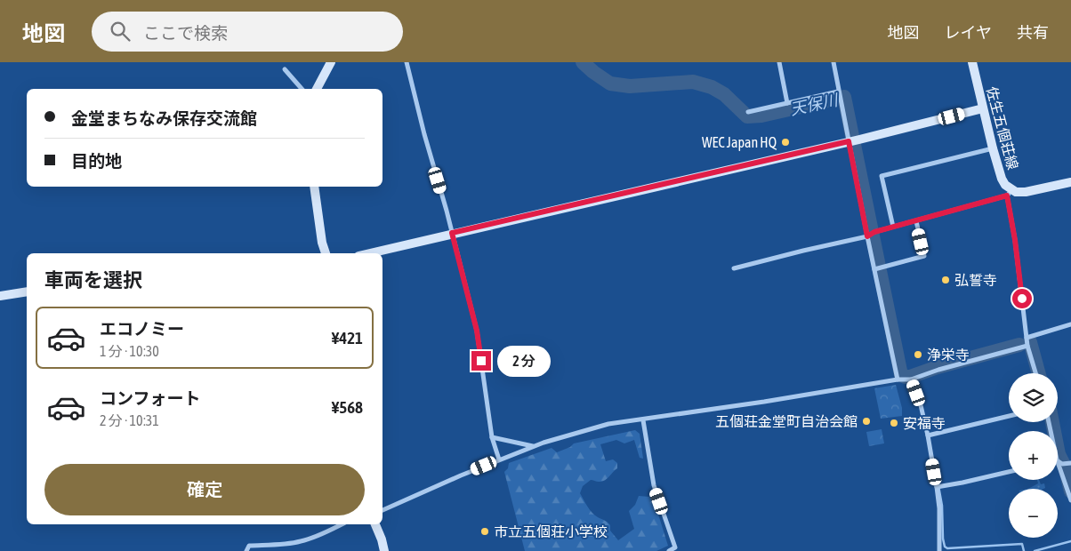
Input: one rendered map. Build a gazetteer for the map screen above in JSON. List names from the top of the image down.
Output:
{
  "streets": {
    "street": ["佐生五個荘線"]
  },
  "water": ["天保川"],
  "places": [
    "WEC Japan HQ",
    "弘誓寺",
    "浄栄寺",
    "五個荘金堂町自治会館",
    "安福寺",
    "市立五個荘小学校"
  ],
  "page": {
    "header": "地図",
    "search": "ここで検索",
    "nav": ["地図", "レイヤ", "共有"],
    "banner": ["金堂まちなみ保存交流館", "目的地"],
    "heading": "車両を選択",
    "list": [
      {
        "name": "エコノミー",
        "note": "1 分 · 10:30",
        "value": "¥421"
      },
      {
        "name": "コンフォート",
        "note": "2 分 · 10:31",
        "value": "¥568"
      }
    ],
    "bubble": "2 分",
    "map_buttons": ["+", "−"],
    "buttons": "確定"
  }
}
